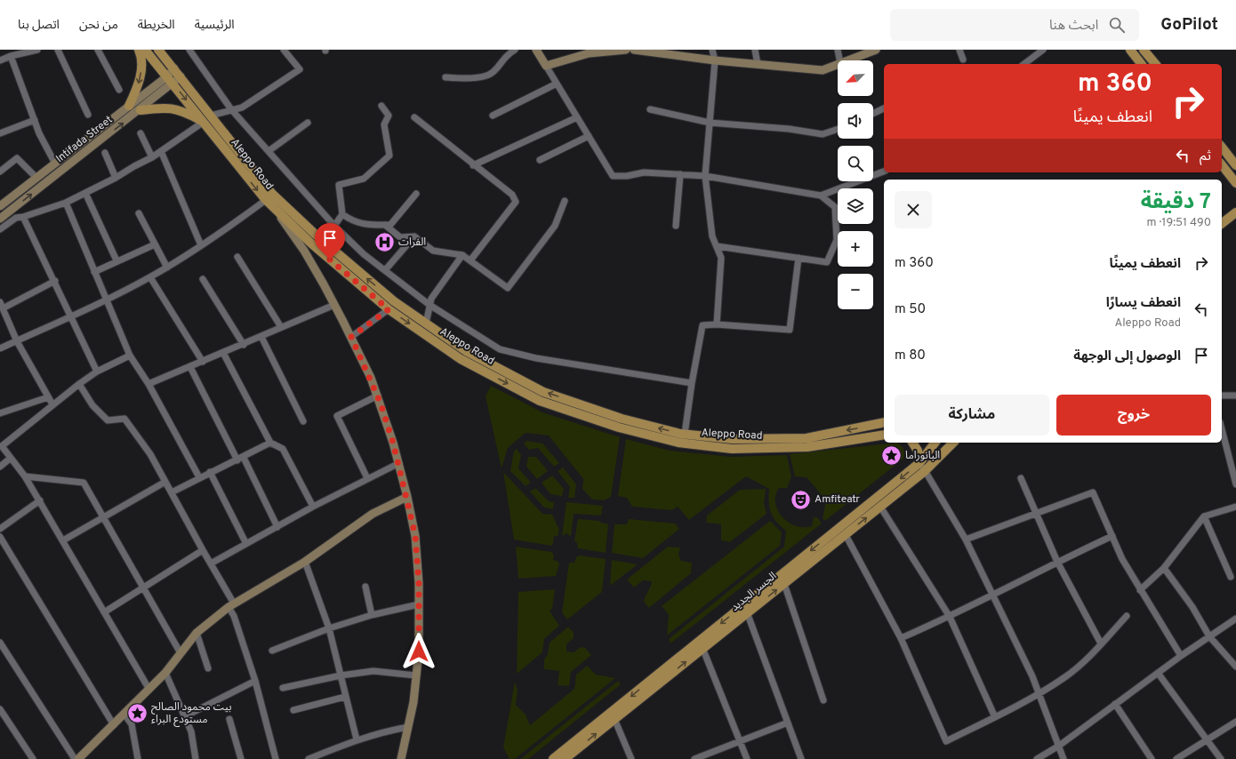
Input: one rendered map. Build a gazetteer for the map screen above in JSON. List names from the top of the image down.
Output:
{
  "streets": {
    "main road": ["Intifada Street", "Aleppo Road", "الجسر الجديد"]
  },
  "crossings": [
    ["Intifada Street", "Aleppo Road"]
  ],
  "places": {
    "hospital": ["الفرات"],
    "place": ["البانوراما", "بيت محمود الصالح مستودع البراء"],
    "theatre": ["Amfiteatr"]
  },
  "north": "bottom left",
  "page": {
    "header": "GoPilot",
    "search": "ابحث هنا",
    "nav": [
      "الرئيسية",
      "الخريطة",
      "من نحن",
      "اتصل بنا"
    ],
    "map_buttons": ["+", "−"],
    "turn": ["360 m", "انعطف يمينًا"],
    "then": "ثم",
    "heading": ["7 دقيقة", "490 m · 19:51"],
    "list": [
      {
        "name": "انعطف يمينًا",
        "value": "360 m"
      },
      {
        "name": "انعطف يسارًا",
        "note": "Aleppo Road",
        "value": "50 m"
      },
      {
        "name": "الوصول إلى الوجهة",
        "value": "80 m"
      }
    ],
    "buttons": ["خروج", "مشاركة"]
  }
}
